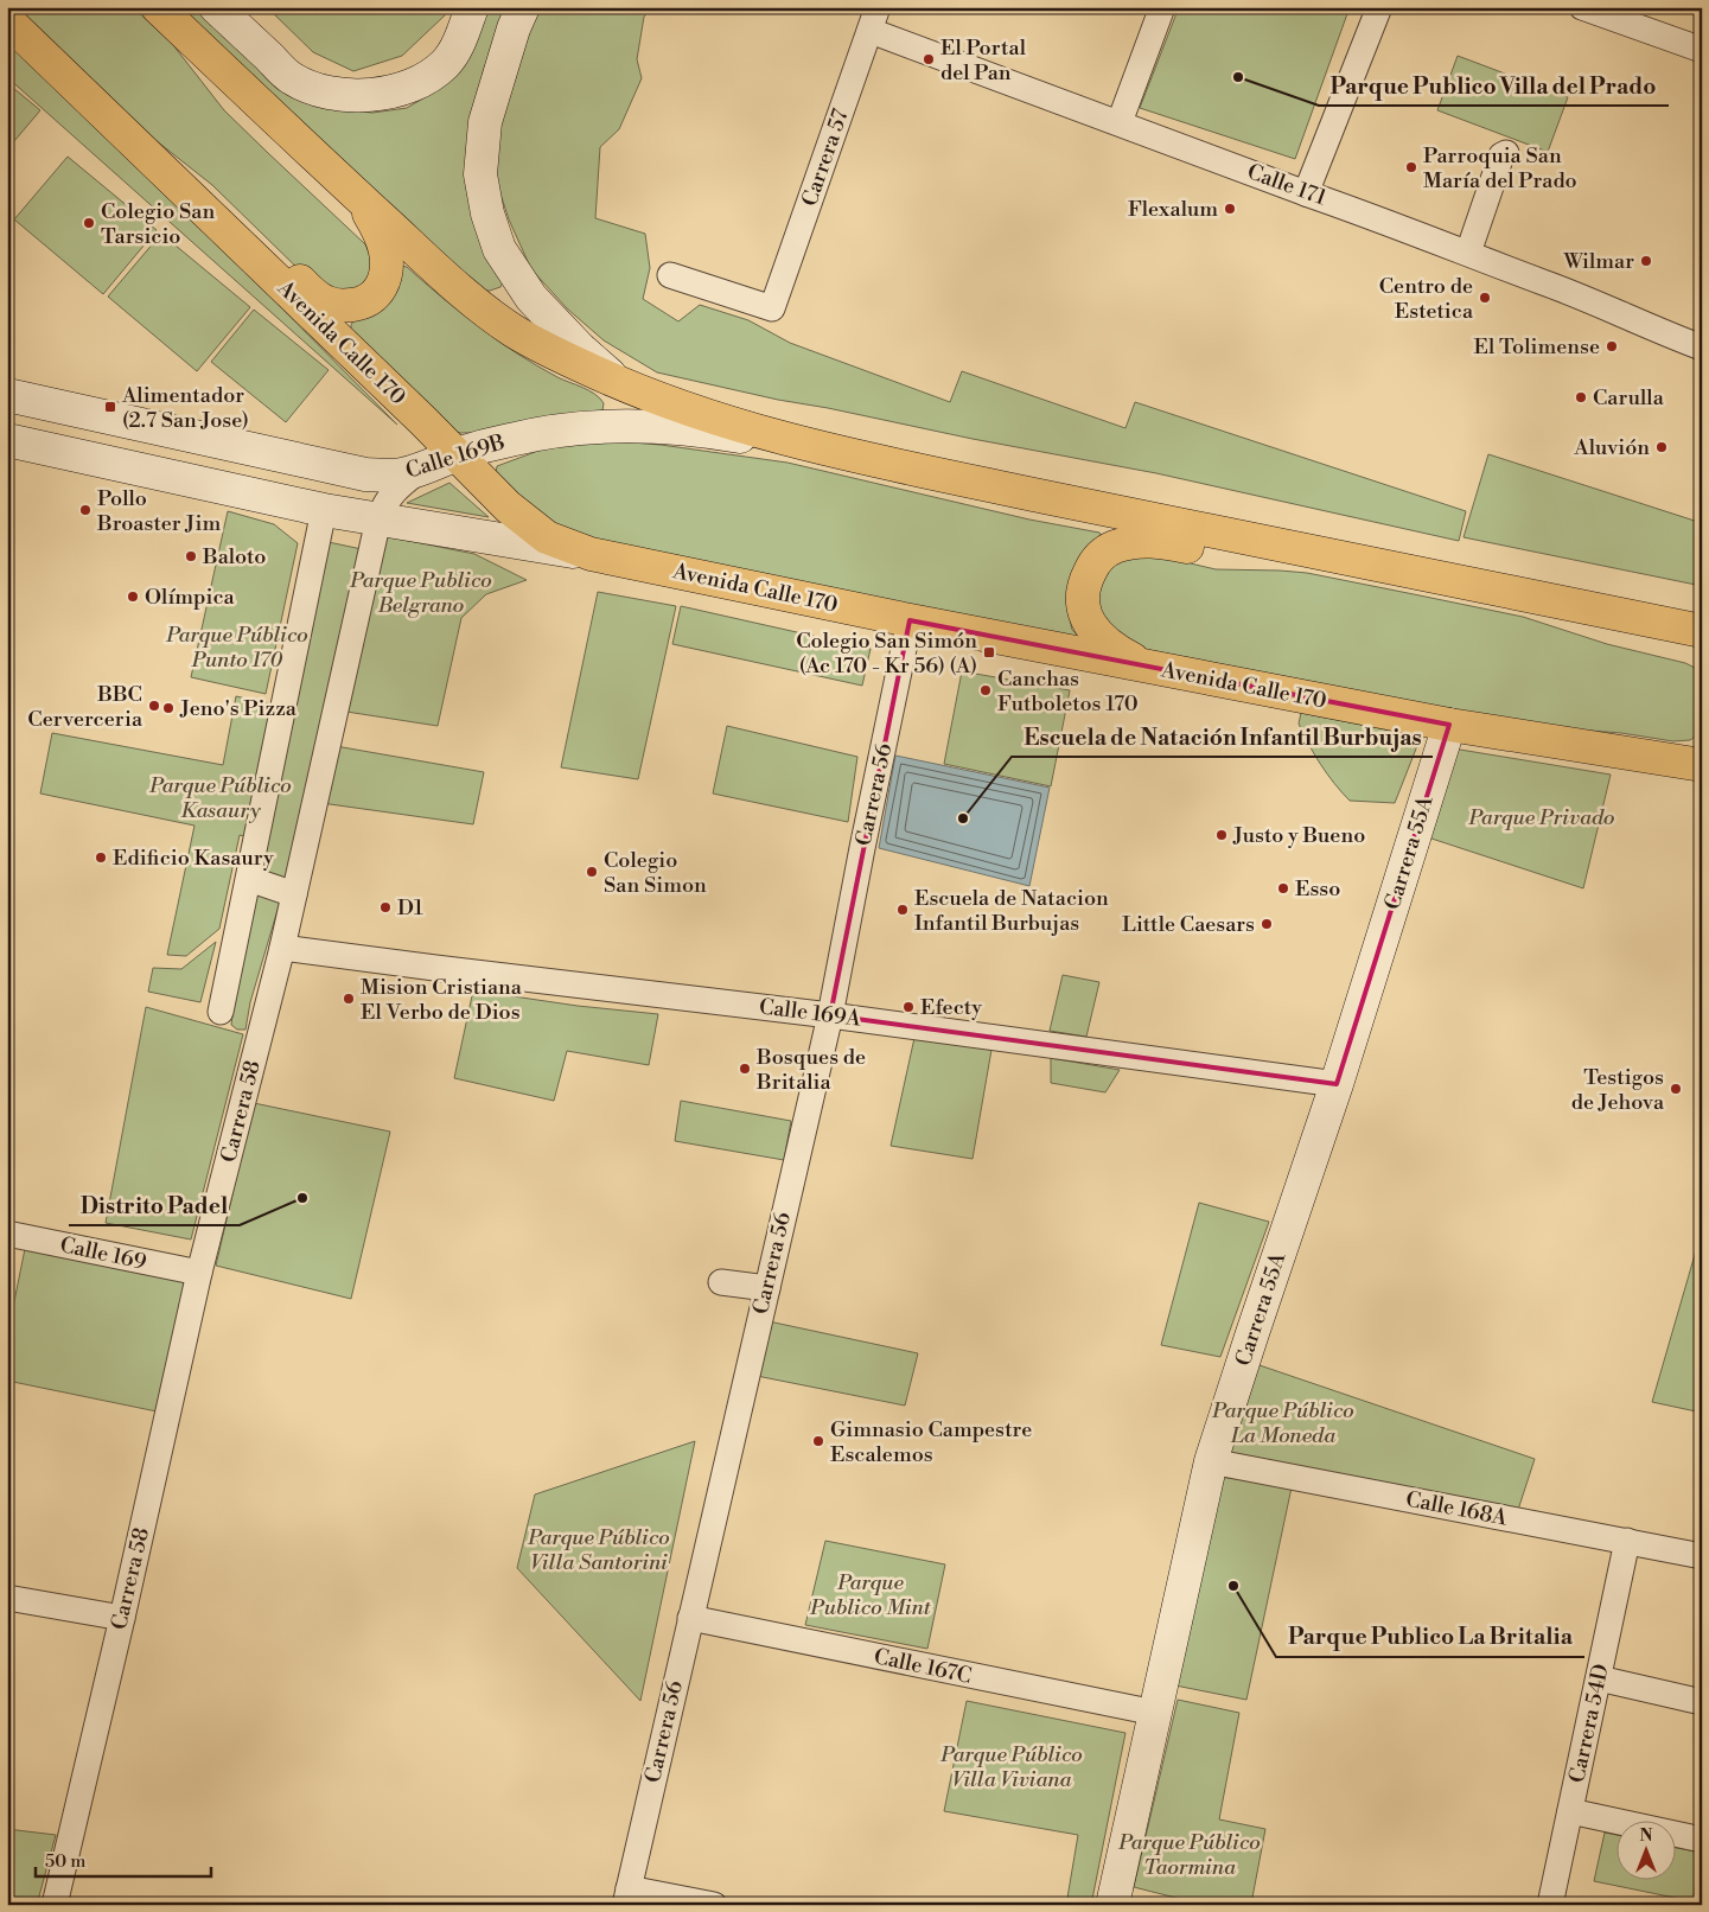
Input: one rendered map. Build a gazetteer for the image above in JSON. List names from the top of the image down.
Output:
{
  "streets": {
    "main road": ["Avenida Calle 170"],
    "street": [
      "Carrera 57",
      "Calle 171",
      "Calle 169B",
      "Carrera 56",
      "Carrera 55A",
      "Calle 169A",
      "Carrera 58",
      "Calle 169",
      "Calle 168A",
      "Calle 167C",
      "Carrera 54D"
    ]
  },
  "crossings": [
    ["Carrera 57", "Calle 171"],
    ["Avenida Calle 170", "Calle 169B"],
    ["Avenida Calle 170", "Carrera 56"],
    ["Avenida Calle 170", "Carrera 55A"],
    ["Calle 169B", "Carrera 58"],
    ["Carrera 56", "Calle 169A"],
    ["Carrera 56", "Calle 167C"],
    ["Carrera 55A", "Calle 169A"],
    ["Carrera 55A", "Calle 168A"],
    ["Carrera 55A", "Calle 167C"],
    ["Calle 169A", "Carrera 58"],
    ["Carrera 58", "Calle 169"],
    ["Calle 168A", "Carrera 54D"]
  ],
  "parks": [
    "Parque Publico Belgrano",
    "Parque Público Punto 170",
    "Parque Público Kasaury",
    "Parque Privado",
    "Parque Público La Moneda",
    "Parque Público Villa Santorini",
    "Parque Publico Mint",
    "Parque Público Villa Viviana",
    "Parque Público Taormina"
  ],
  "places": {
    "other": [
      "El Portal del Pan",
      "Parque Publico Villa del Prado",
      "Parroquia San María del Prado",
      "Flexalum",
      "Colegio San Tarsicio",
      "Wilmar",
      "Centro de Estetica",
      "El Tolimense",
      "Carulla",
      "Aluvión",
      "Pollo Broaster Jim",
      "Baloto",
      "Olímpica",
      "Canchas Futboletos 170",
      "BBC Cerverceria",
      "Jeno's Pizza",
      "Escuela de Natación Infantil Burbujas",
      "Justo y Bueno",
      "Edificio Kasaury",
      "Colegio San Simon",
      "Esso",
      "D1",
      "Escuela de Natacion Infantil Burbujas",
      "Little Caesars",
      "Mision Cristiana El Verbo de Dios",
      "Efecty",
      "Bosques de Britalia",
      "Testigos de Jehova",
      "Distrito Padel",
      "Gimnasio Campestre Escalemos",
      "Parque Publico La Britalia"
    ],
    "transit": ["Alimentador (2.7 San Jose)", "Colegio San Simón (Ac 170 - Kr 56) (A)"]
  },
  "scale_bar": "50 m",
  "north": "top"
}
